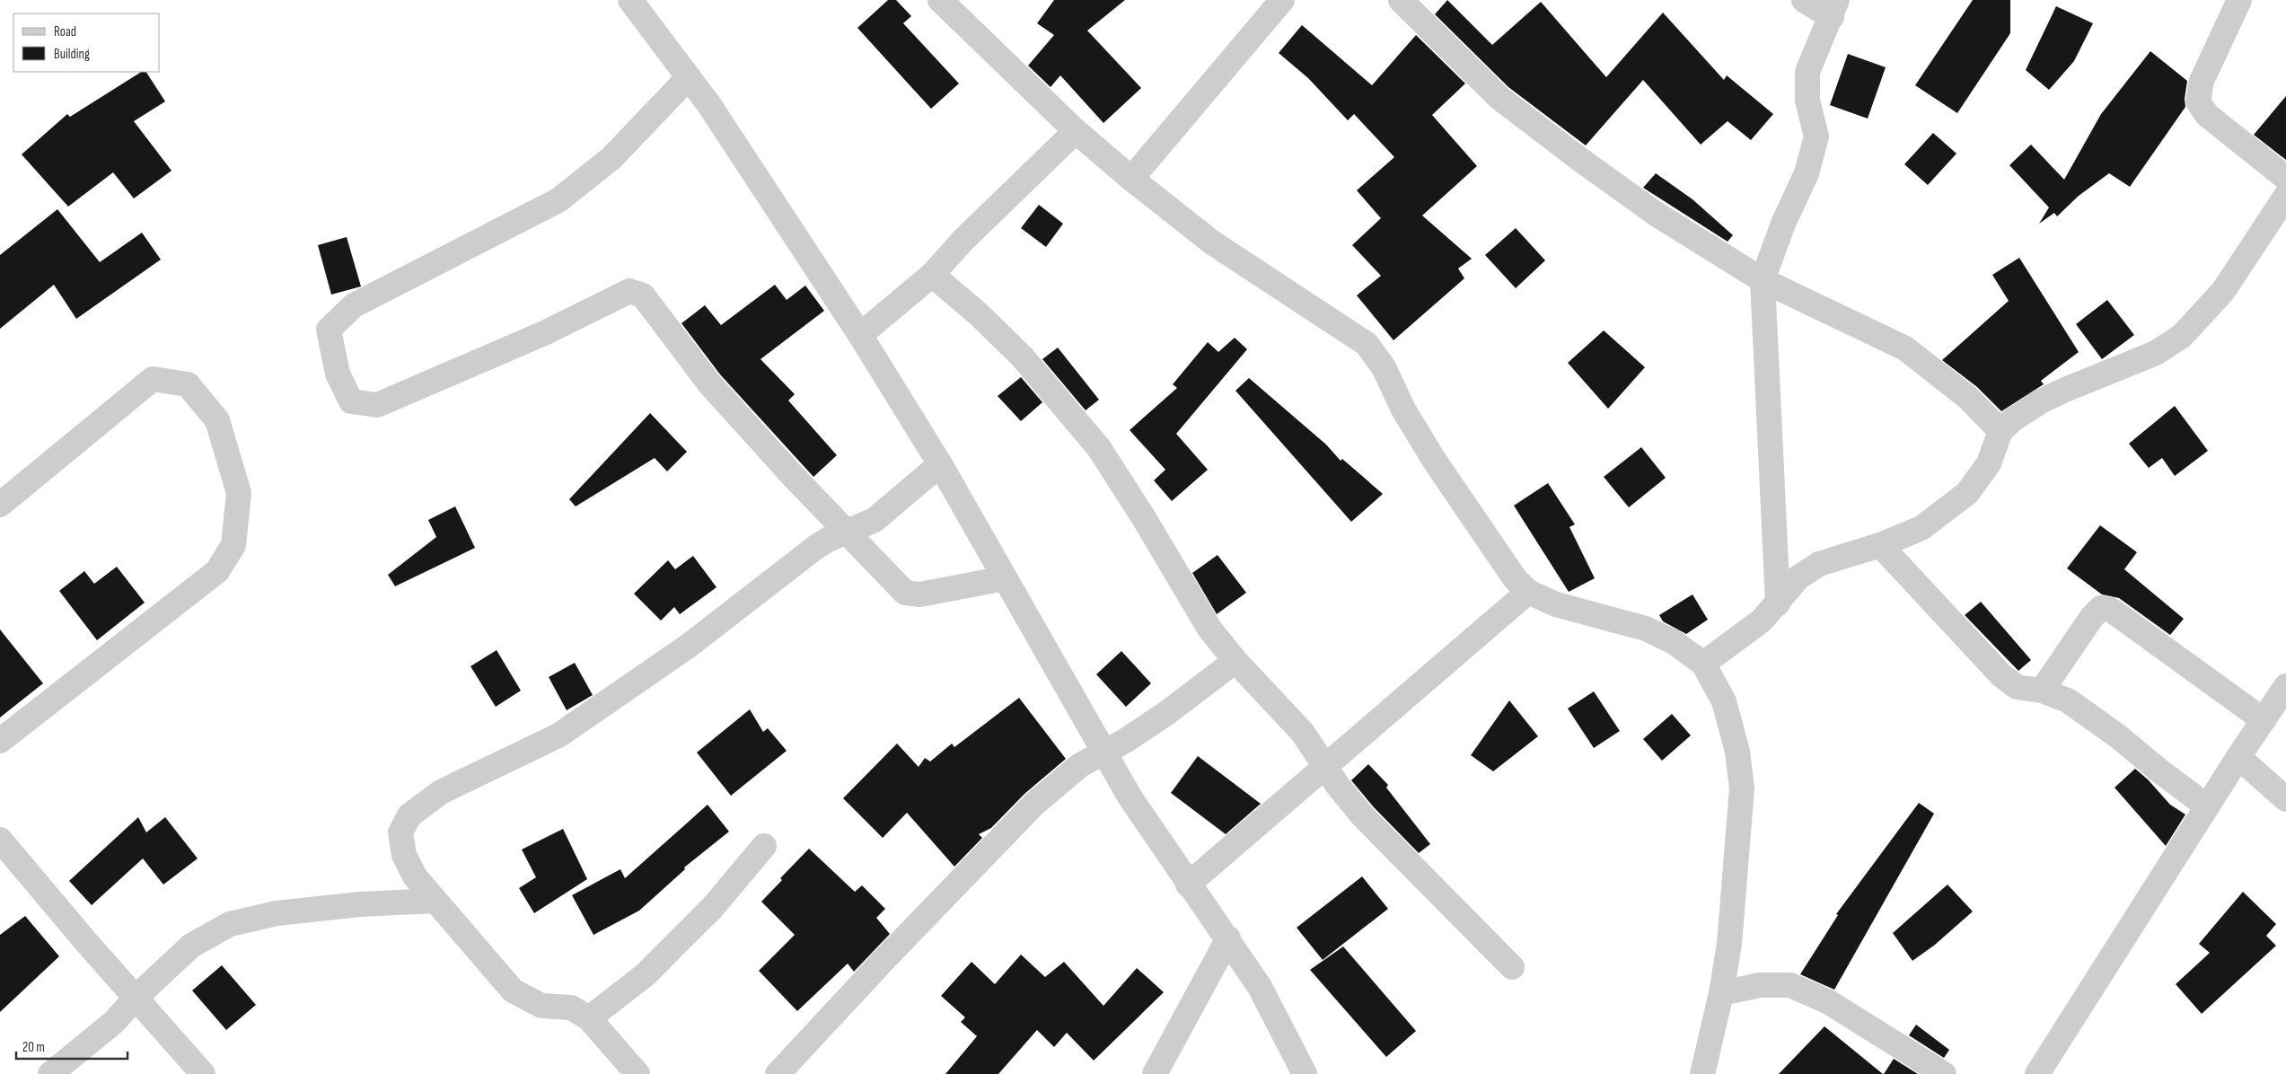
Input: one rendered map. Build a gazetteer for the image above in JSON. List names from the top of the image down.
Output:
{
  "legend": ["Road", "Building"],
  "scale_bar": "20 m"
}
